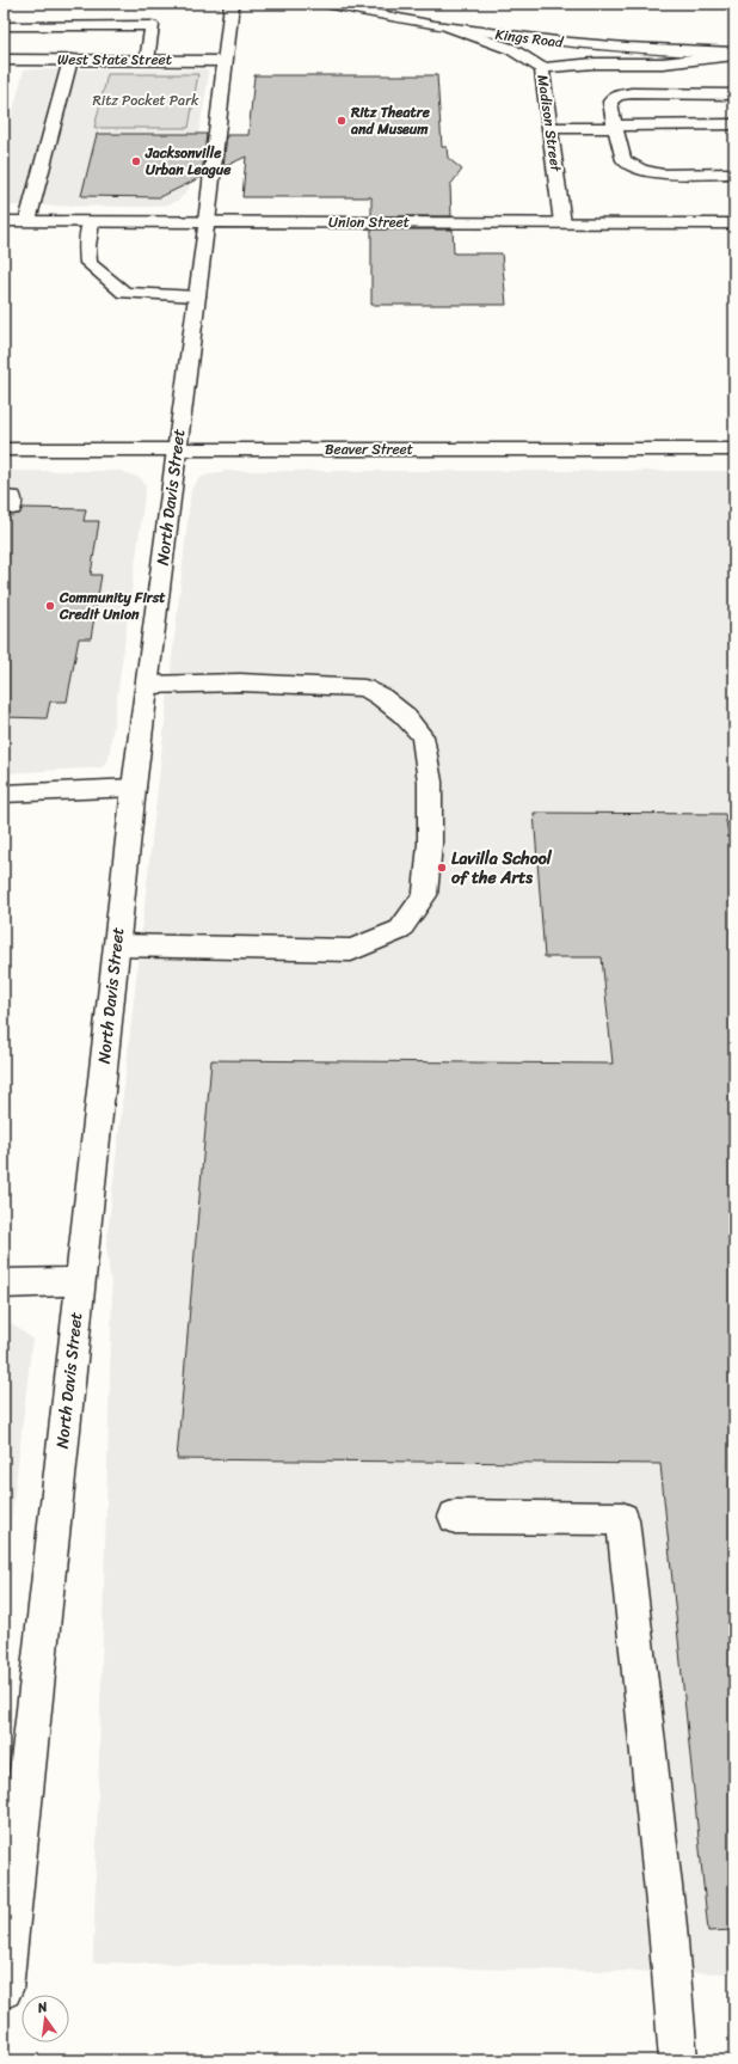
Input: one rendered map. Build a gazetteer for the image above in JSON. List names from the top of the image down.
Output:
{
  "streets": {
    "street": [
      "Kings Road",
      "West State Street",
      "Madison Street",
      "Union Street",
      "Beaver Street",
      "North Davis Street"
    ]
  },
  "crossings": [
    ["Kings Road", "Madison Street"],
    ["West State Street", "North Davis Street"],
    ["Madison Street", "Union Street"],
    ["Union Street", "North Davis Street"],
    ["Beaver Street", "North Davis Street"]
  ],
  "parks": ["Ritz Pocket Park"],
  "places": [
    "Ritz Theatre and Museum",
    "Jacksonville Urban League",
    "Community First Credit Union",
    "Lavilla School of the Arts"
  ],
  "north": "top"
}
